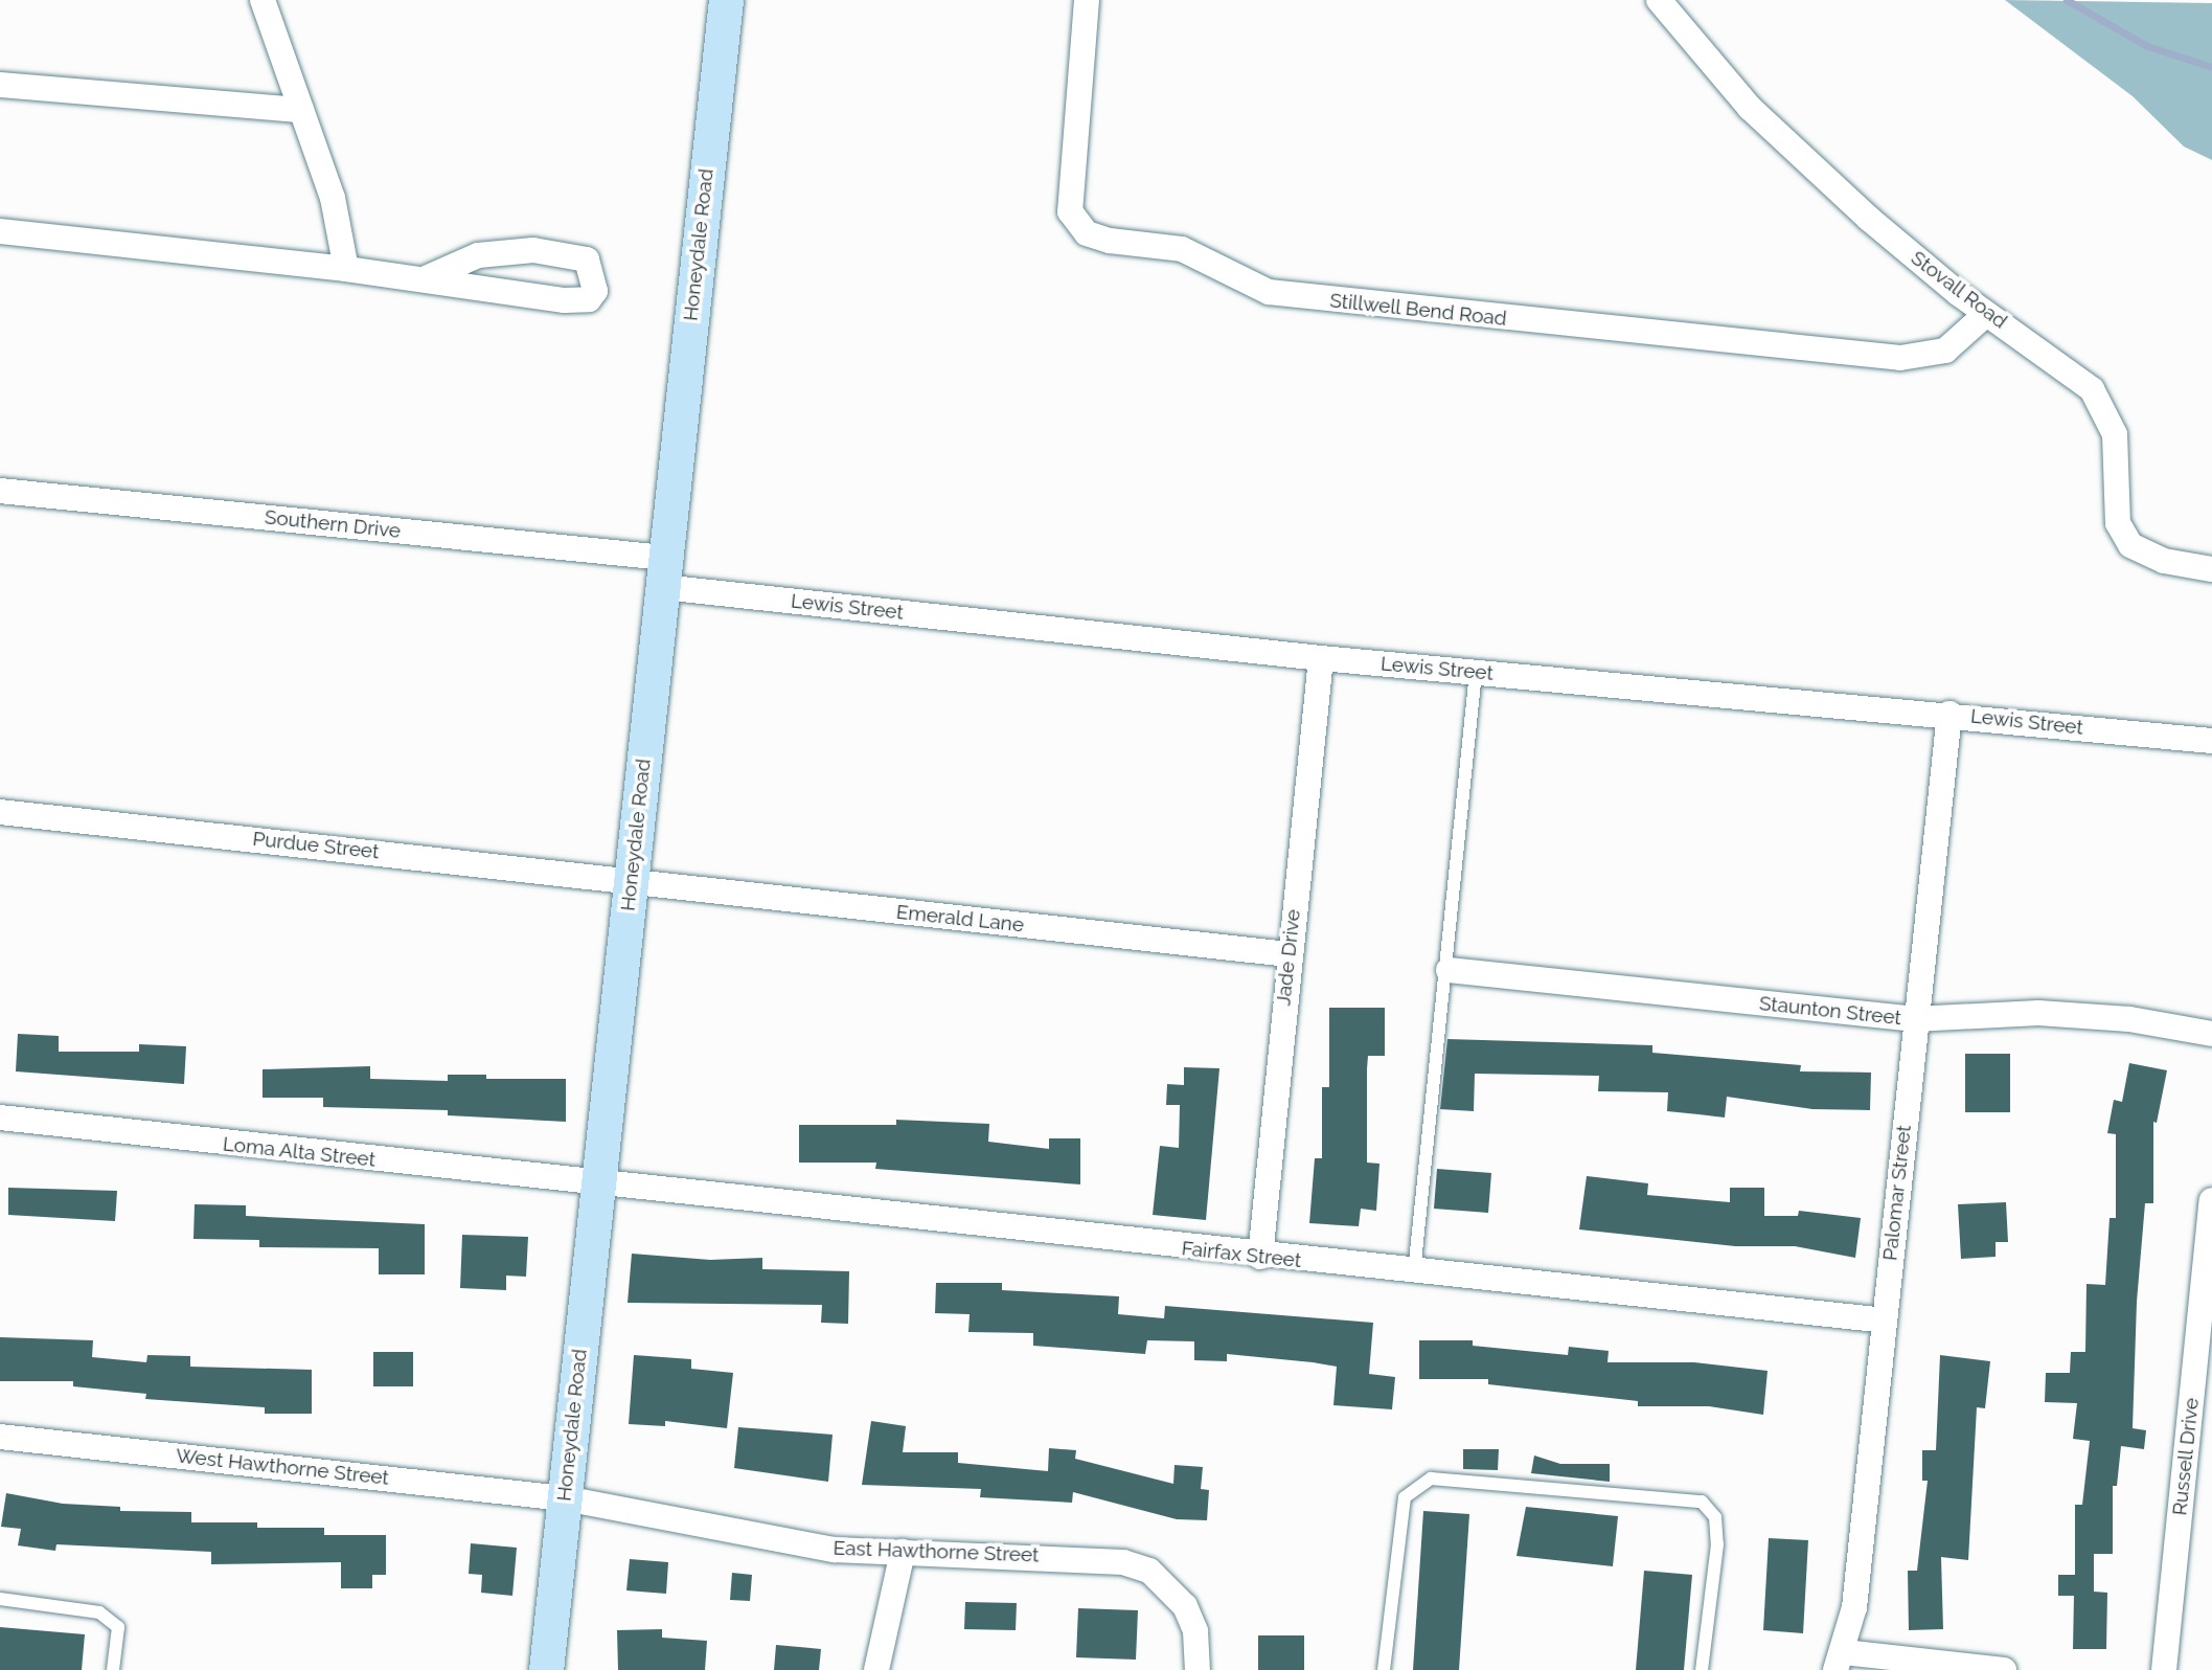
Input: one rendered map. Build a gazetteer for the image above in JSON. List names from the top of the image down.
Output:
{
  "streets": {
    "street": [
      "Honeydale Road",
      "Stovall Road",
      "Stillwell Bend Road",
      "Southern Drive",
      "Lewis Street",
      "Purdue Street",
      "Emerald Lane",
      "Jade Drive",
      "Staunton Street",
      "Loma Alta Street",
      "Palomar Street",
      "Fairfax Street",
      "Russell Drive",
      "West Hawthorne Street",
      "East Hawthorne Street"
    ]
  },
  "crossings": [
    ["Honeydale Road", "Southern Drive"],
    ["Honeydale Road", "Lewis Street"],
    ["Honeydale Road", "Purdue Street"],
    ["Honeydale Road", "Emerald Lane"],
    ["Honeydale Road", "Loma Alta Street"],
    ["Honeydale Road", "Fairfax Street"],
    ["Honeydale Road", "West Hawthorne Street"],
    ["Honeydale Road", "East Hawthorne Street"],
    ["Stovall Road", "Stillwell Bend Road"],
    ["Southern Drive", "Lewis Street"],
    ["Lewis Street", "Jade Drive"],
    ["Lewis Street", "Palomar Street"],
    ["Purdue Street", "Emerald Lane"],
    ["Emerald Lane", "Jade Drive"],
    ["Jade Drive", "Fairfax Street"],
    ["Staunton Street", "Palomar Street"],
    ["Loma Alta Street", "Fairfax Street"],
    ["Palomar Street", "Fairfax Street"],
    ["West Hawthorne Street", "East Hawthorne Street"]
  ]
}
